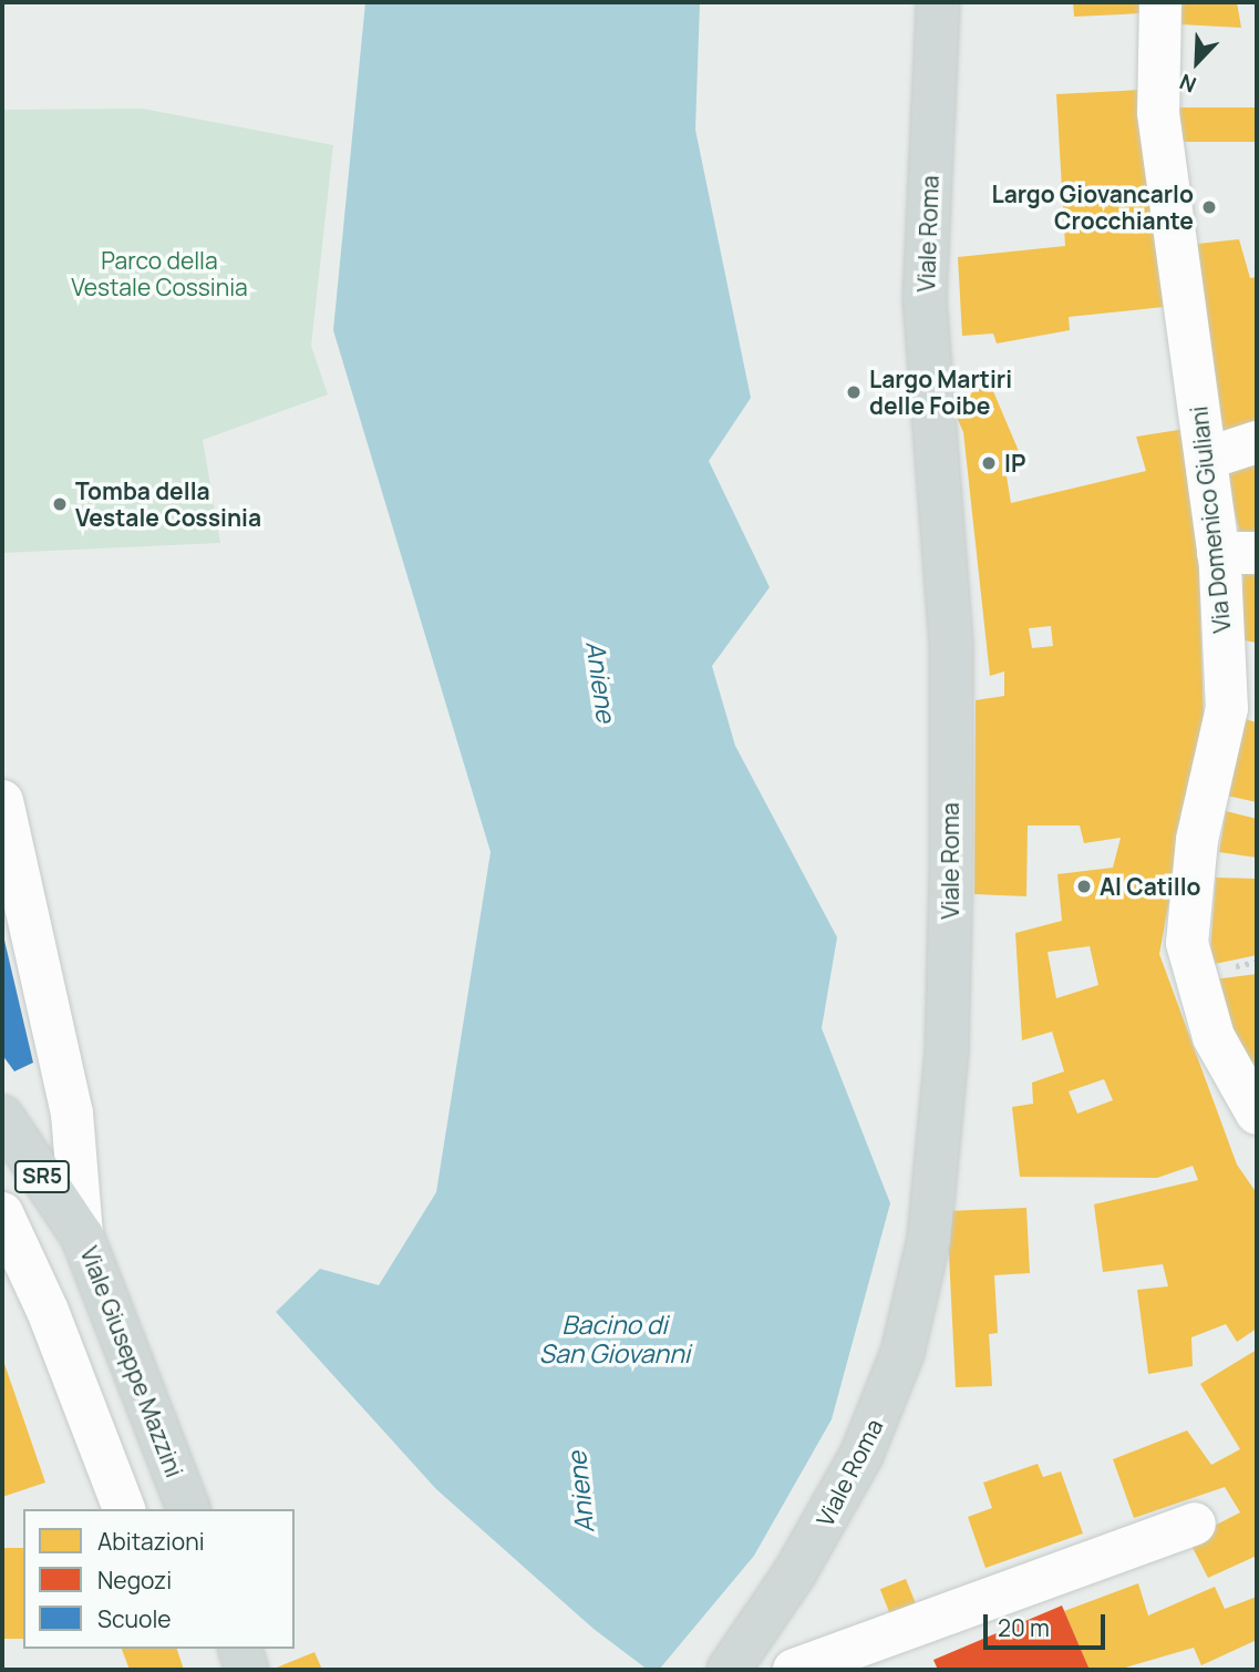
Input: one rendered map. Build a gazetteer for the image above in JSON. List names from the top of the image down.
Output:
{
  "streets": {
    "main road": ["Viale Roma", "SR5", "Viale Giuseppe Mazzini"],
    "street": ["Via Domenico Giuliani"]
  },
  "crossings": [
    ["SR5", "Viale Giuseppe Mazzini"]
  ],
  "water": ["Aniene", "Bacino di San Giovanni"],
  "parks": ["Parco della Vestale Cossinia"],
  "places": [
    "Largo Giovancarlo Crocchiante",
    "Largo Martiri delle Foibe",
    "IP",
    "Tomba della Vestale Cossinia",
    "Al Catillo"
  ],
  "legend": ["Abitazioni", "Negozi", "Scuole"],
  "scale_bar": "20 m",
  "north": "bottom left"
}
